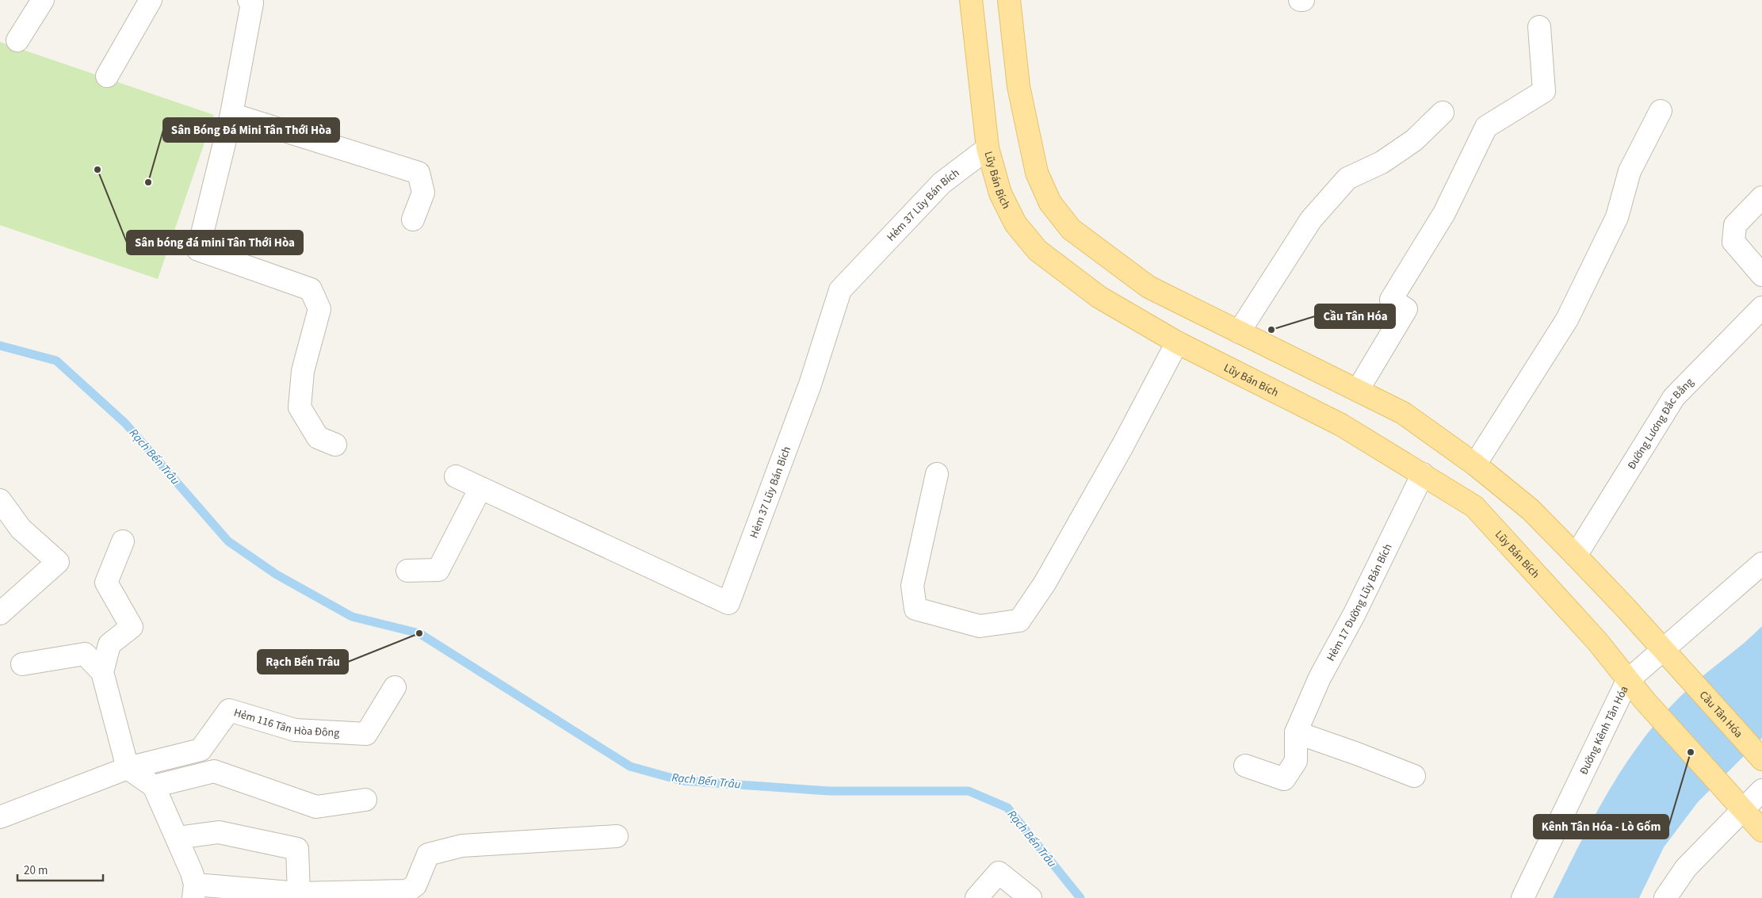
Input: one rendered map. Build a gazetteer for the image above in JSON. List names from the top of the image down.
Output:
{
  "streets": {
    "main road": ["Lũy Bán Bích", "Cầu Tân Hóa"],
    "street": [
      "Hẻm 37 Lũy Bán Bích",
      "Đường Lương Đắc Bằng",
      "Hẻm 17 Đường Lũy Bán Bích",
      "Hẻm 116 Tân Hòa Đông",
      "Đường Kênh Tân Hóa"
    ]
  },
  "crossings": [
    ["Lũy Bán Bích", "Hẻm 37 Lũy Bán Bích"],
    ["Lũy Bán Bích", "Hẻm 17 Đường Lũy Bán Bích"],
    ["Lũy Bán Bích", "Đường Kênh Tân Hóa"],
    ["Cầu Tân Hóa", "Đường Kênh Tân Hóa"]
  ],
  "water": ["Rạch Bến Trâu"],
  "places": [
    "Sân bóng đá mini Tân Thới Hòa",
    "Sân Bóng Đá Mini Tân Thới Hòa",
    "Cầu Tân Hóa",
    "Rạch Bến Trâu",
    "Kênh Tân Hóa - Lò Gốm"
  ],
  "scale_bar": "20 m"
}
